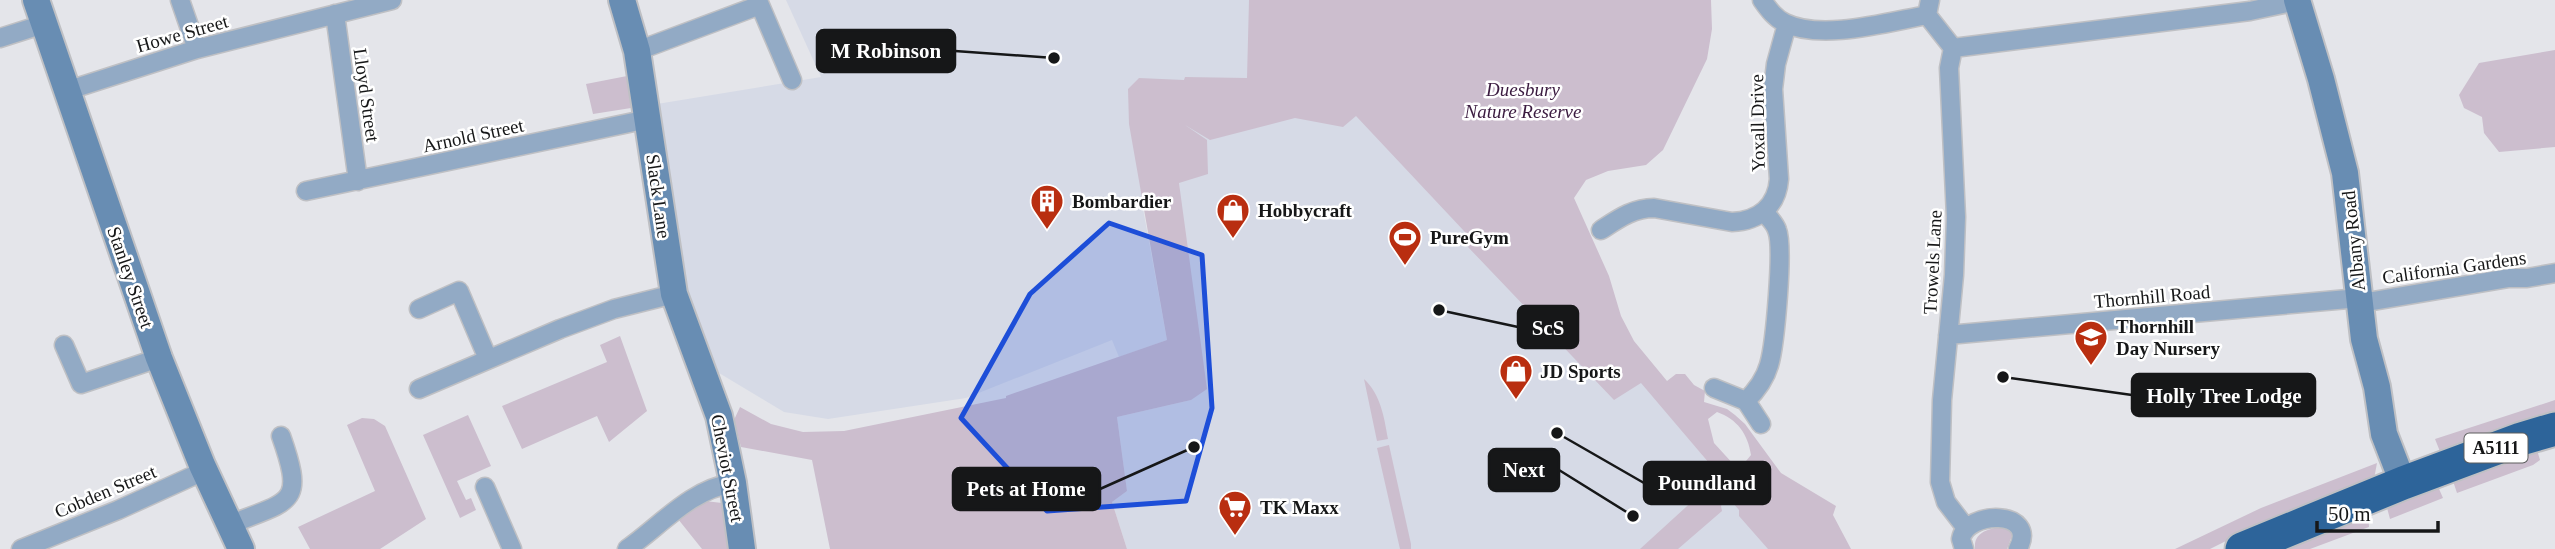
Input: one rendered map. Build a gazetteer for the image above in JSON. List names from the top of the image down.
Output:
{
  "streets": {
    "highway": ["A5111"],
    "street": [
      "Howe Street",
      "Lloyd Street",
      "Yoxall Drive",
      "Arnold Street",
      "Slack Lane",
      "Albany Road",
      "Trowels Lane",
      "California Gardens",
      "Stanley Street",
      "Thornhill Road",
      "Cheviot Street",
      "Cobden Street"
    ]
  },
  "crossings": [
    ["Howe Street", "Lloyd Street"],
    ["Howe Street", "Stanley Street"],
    ["Lloyd Street", "Arnold Street"],
    ["Arnold Street", "Slack Lane"],
    ["Slack Lane", "Cheviot Street"],
    ["Albany Road", "California Gardens"],
    ["Albany Road", "Thornhill Road"],
    ["Albany Road", "A5111"],
    ["Trowels Lane", "Thornhill Road"],
    ["California Gardens", "Thornhill Road"],
    ["Stanley Street", "Cobden Street"]
  ],
  "parks": ["Duesbury Nature Reserve"],
  "places": {
    "other": [
      "M Robinson",
      "ScS",
      "Holly Tree Lodge",
      "Poundland",
      "Pets at Home",
      "Next"
    ],
    "building": ["Bombardier"],
    "shop": ["Hobbycraft", "JD Sports"],
    "sports": ["PureGym"],
    "school or university": ["Thornhill Day Nursery"],
    "supermarket": ["TK Maxx"]
  },
  "scale_bar": "50 m"
}
